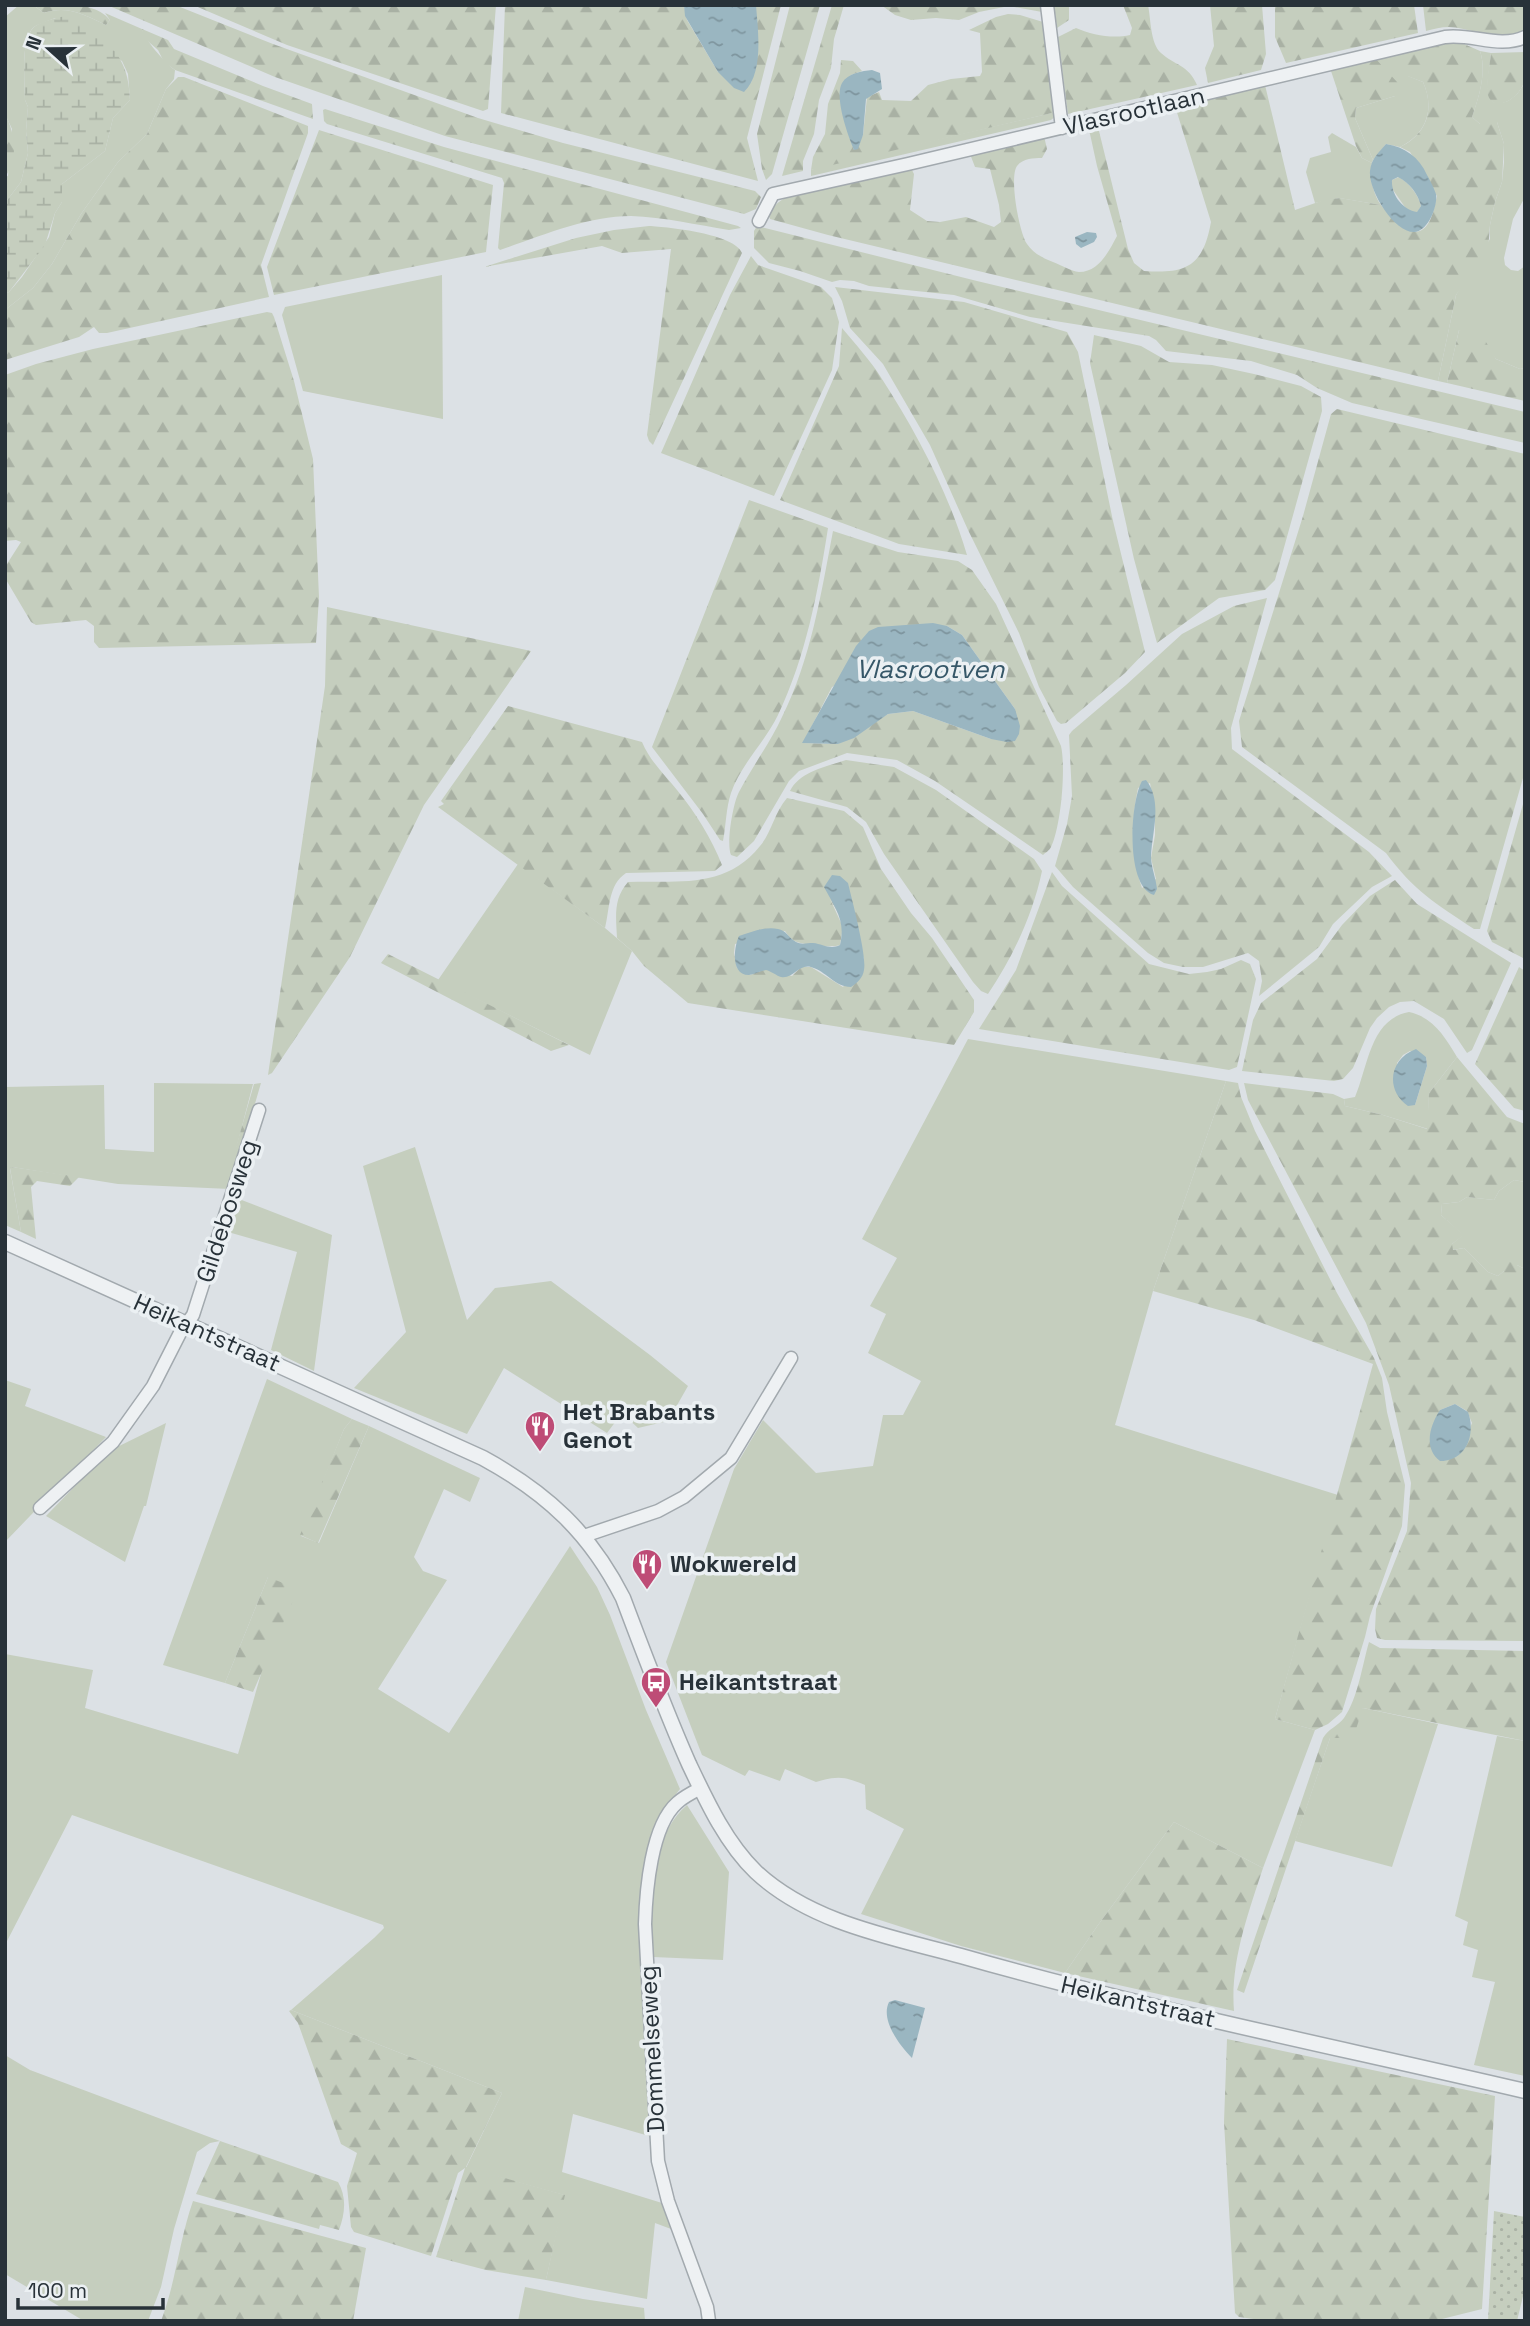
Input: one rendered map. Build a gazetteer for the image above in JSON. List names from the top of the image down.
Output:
{
  "streets": {
    "street": [
      "Vlasrootlaan",
      "Gildebosweg",
      "Heikantstraat",
      "Dommelseweg"
    ]
  },
  "crossings": [
    ["Gildebosweg", "Heikantstraat"],
    ["Heikantstraat", "Dommelseweg"]
  ],
  "water": ["Vlasrootven"],
  "places": {
    "restaurant": ["Het Brabants Genot", "Wokwereld"],
    "bus stop": ["Heikantstraat"]
  },
  "scale_bar": "100 m",
  "north": "left"
}
